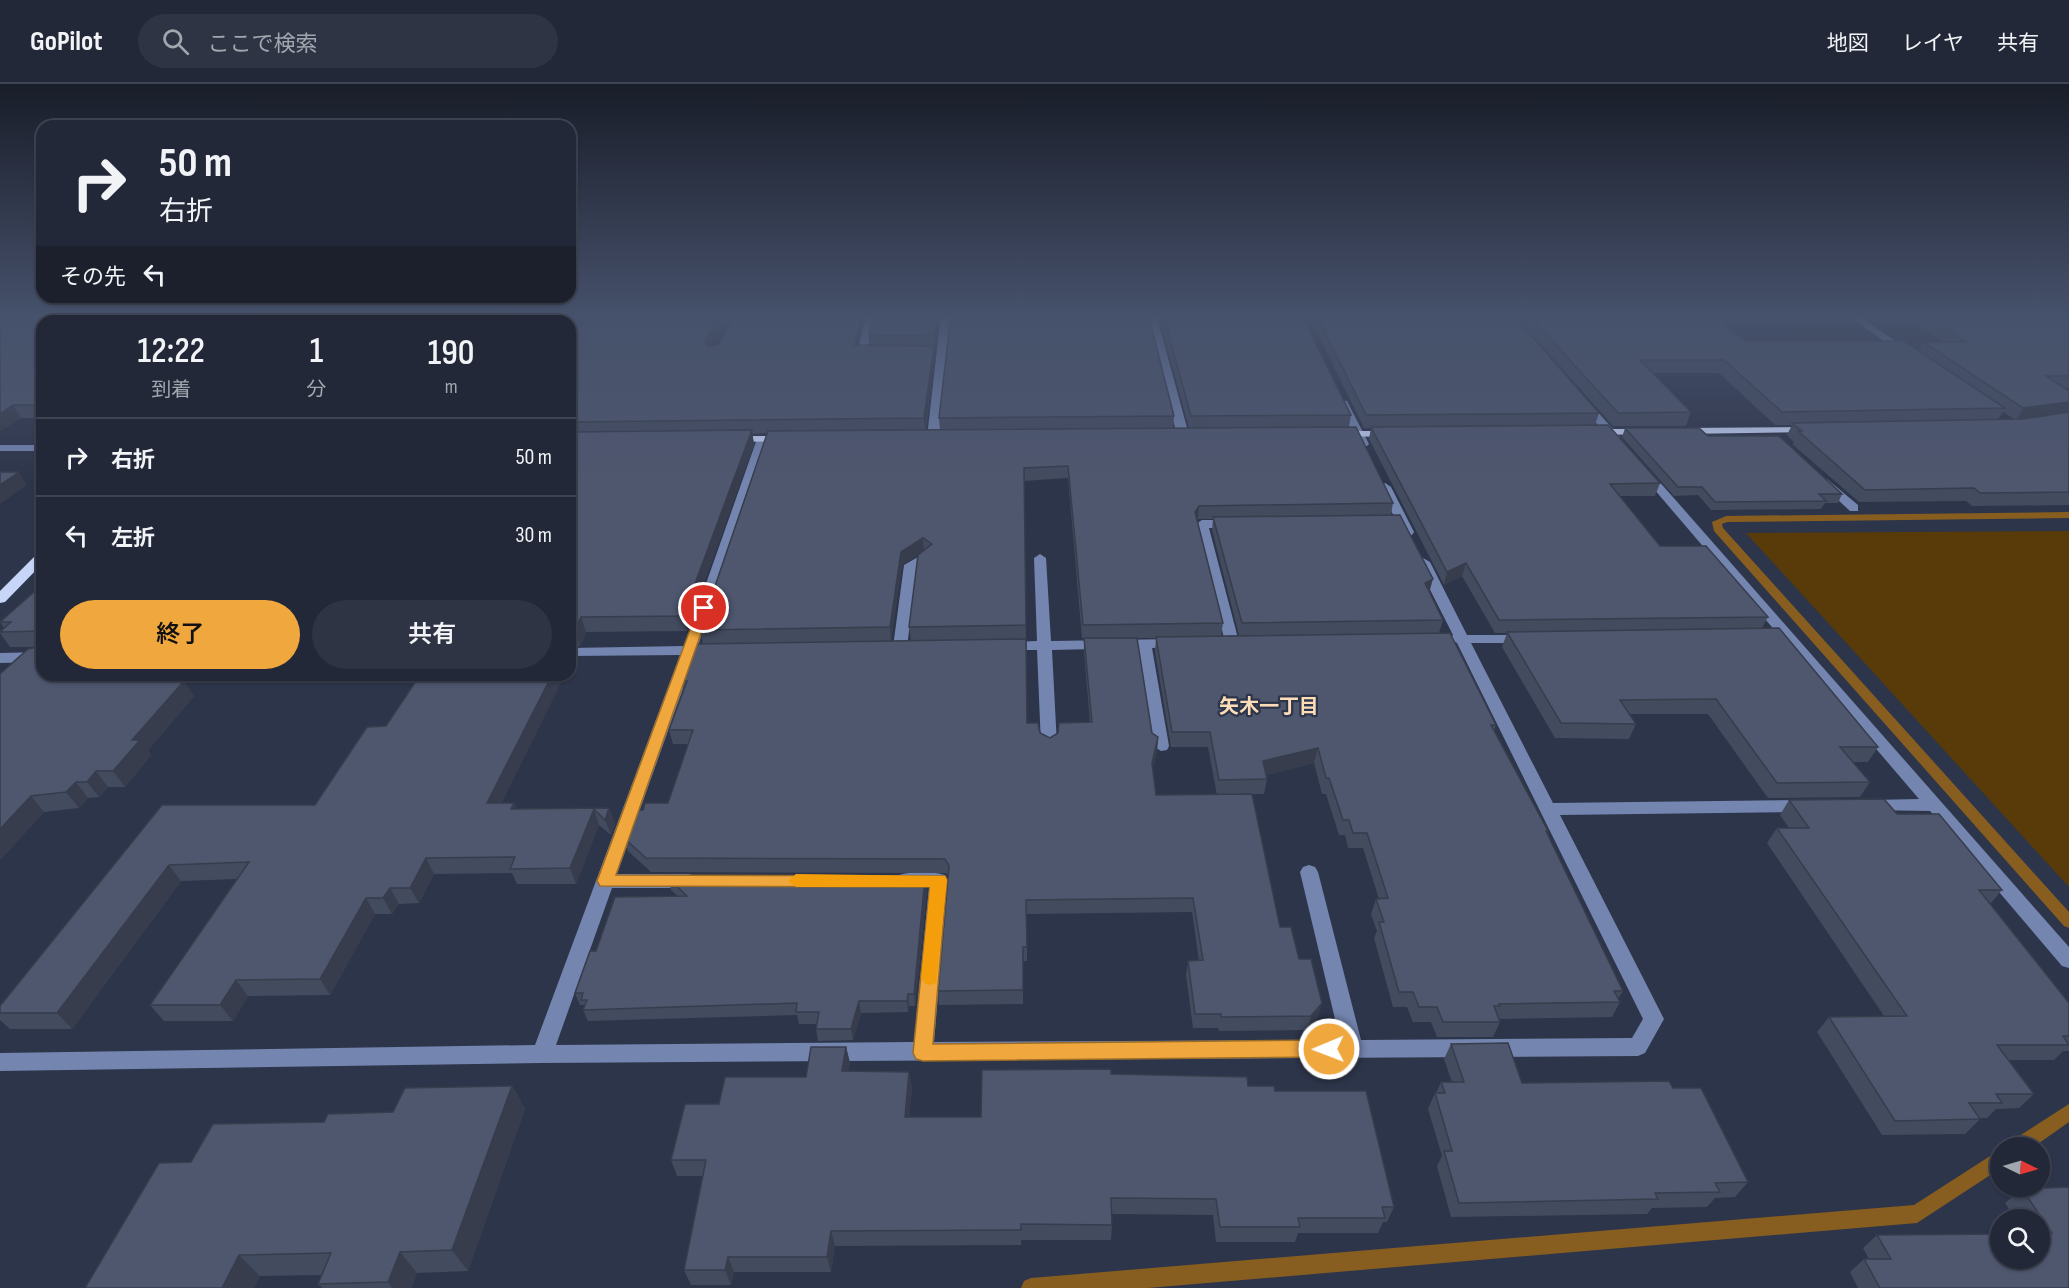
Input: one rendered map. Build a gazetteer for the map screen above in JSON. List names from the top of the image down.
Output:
{
  "districts": ["矢木一丁目"],
  "north": "right",
  "page": {
    "header": "GoPilot",
    "search": "ここで検索",
    "nav": ["地図", "レイヤ", "共有"],
    "turn": ["50 m", "右折"],
    "then": "その先",
    "eta": [
      "12:22",
      "到着",
      "1",
      "分",
      "190",
      "m"
    ],
    "list": [
      {
        "name": "右折",
        "value": "50 m"
      },
      {
        "name": "左折",
        "value": "30 m"
      }
    ],
    "buttons": ["終了", "共有"]
  }
}
